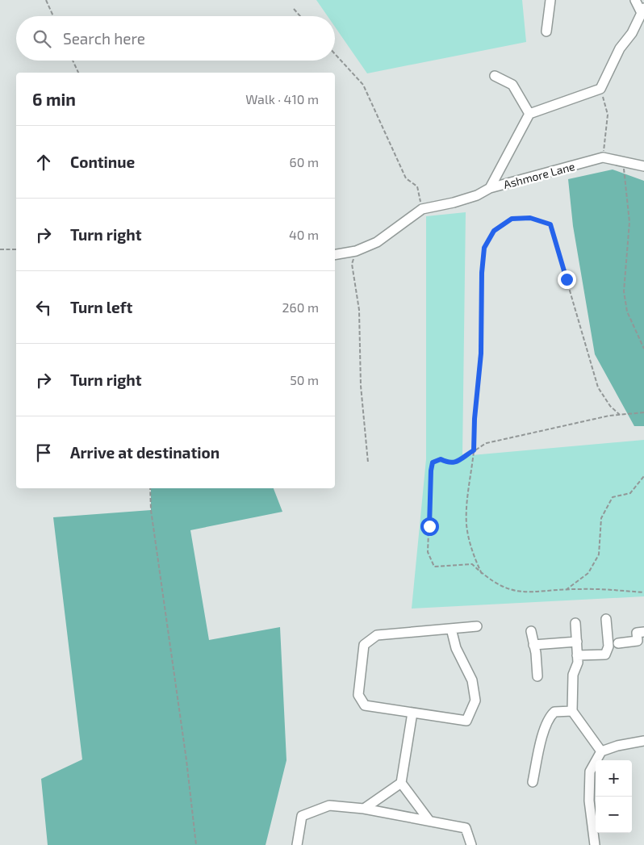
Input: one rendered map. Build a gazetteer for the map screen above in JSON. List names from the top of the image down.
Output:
{
  "streets": {
    "street": ["Ashmore Lane"]
  },
  "page": {
    "search": "Search here",
    "heading": ["6 min", "Walk · 410 m"],
    "list": [
      ["Continue", "60 m"],
      ["Turn right", "40 m"],
      ["Turn left", "260 m"],
      ["Turn right", "50 m"],
      "Arrive at destination"
    ],
    "map_buttons": ["+", "−"]
  }
}
